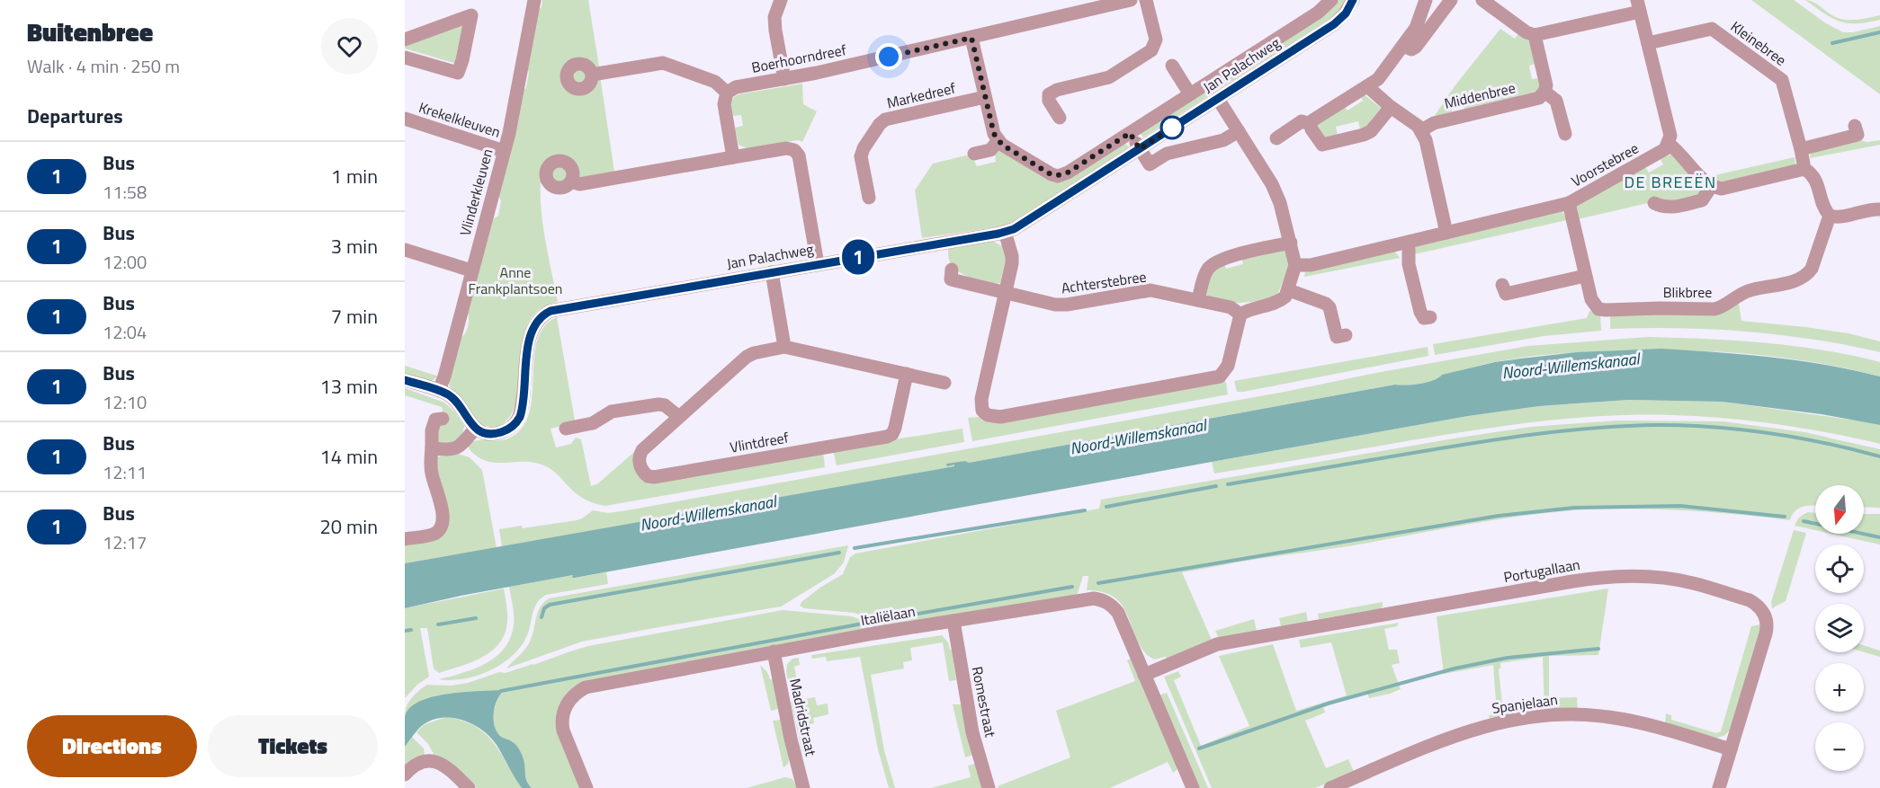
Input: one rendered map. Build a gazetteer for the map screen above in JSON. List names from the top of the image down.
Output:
{
  "streets": {
    "street": [
      "Kleinebree",
      "Boerhoorndreef",
      "Jan Palachweg",
      "Markedreef",
      "Middenbree",
      "Krekelkleuven",
      "Voorstebree",
      "Vlinderkleuven",
      "Achterstebree",
      "Blikbree",
      "Vlintdreef",
      "Portugallaan",
      "Italiëlaan",
      "Romestraat",
      "Spanjelaan",
      "Madridstraat"
    ]
  },
  "crossings": [
    ["Krekelkleuven", "Vlinderkleuven"],
    ["Voorstebree", "Blikbree"],
    ["Portugallaan", "Italiëlaan"],
    ["Portugallaan", "Spanjelaan"],
    ["Italiëlaan", "Romestraat"],
    ["Italiëlaan", "Madridstraat"]
  ],
  "districts": ["DE BREEËN"],
  "water": ["Noord-Willemskanaal"],
  "parks": ["Anne Frankplantsoen"],
  "lines": ["bus line 1"],
  "north": "bottom",
  "page": {
    "heading": [
      ["Buitenbree", "Walk · 4 min · 250 m"],
      "Departures"
    ],
    "on_map": "1",
    "list": [
      {
        "mark": "1",
        "name": "Bus",
        "note": "11:58",
        "value": "1 min"
      },
      {
        "mark": "1",
        "name": "Bus",
        "note": "12:00",
        "value": "3 min"
      },
      {
        "mark": "1",
        "name": "Bus",
        "note": "12:04",
        "value": "7 min"
      },
      {
        "mark": "1",
        "name": "Bus",
        "note": "12:10",
        "value": "13 min"
      },
      {
        "mark": "1",
        "name": "Bus",
        "note": "12:11",
        "value": "14 min"
      },
      {
        "mark": "1",
        "name": "Bus",
        "note": "12:17",
        "value": "20 min"
      }
    ],
    "map_buttons": ["+", "−"],
    "buttons": ["Directions", "Tickets"]
  }
}
